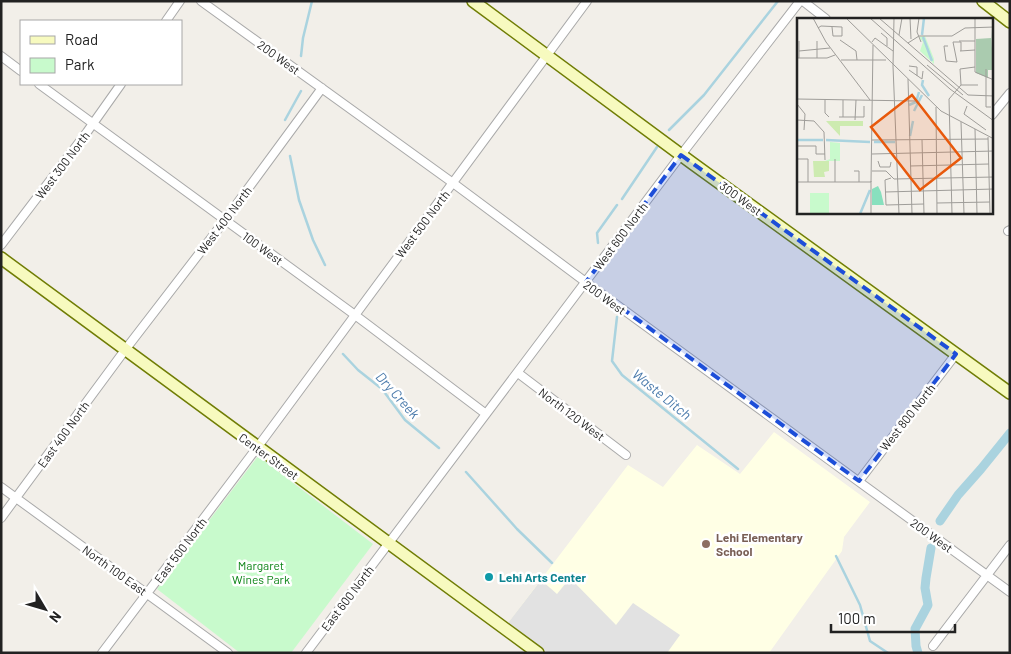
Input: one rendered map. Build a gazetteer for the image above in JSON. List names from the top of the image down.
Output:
{
  "streets": {
    "street": [
      "200 West",
      "West 300 North",
      "300 West",
      "West 400 North",
      "West 500 North",
      "West 600 North",
      "100 West",
      "North 120 West",
      "West 800 North",
      "East 400 North",
      "Center Street",
      "East 500 North",
      "North 100 East",
      "East 600 North"
    ]
  },
  "crossings": [
    ["200 West", "West 400 North"],
    ["200 West", "West 500 North"],
    ["200 West", "West 600 North"],
    ["200 West", "West 800 North"],
    ["West 300 North", "100 West"],
    ["300 West", "West 500 North"],
    ["300 West", "West 600 North"],
    ["300 West", "West 800 North"],
    ["West 400 North", "100 West"],
    ["West 400 North", "East 400 North"],
    ["West 400 North", "Center Street"],
    ["West 500 North", "100 West"],
    ["West 500 North", "Center Street"],
    ["West 500 North", "East 500 North"],
    ["West 600 North", "100 West"],
    ["West 600 North", "North 120 West"],
    ["West 600 North", "Center Street"],
    ["West 600 North", "East 600 North"],
    ["East 400 North", "Center Street"],
    ["East 400 North", "North 100 East"],
    ["Center Street", "East 500 North"],
    ["Center Street", "East 600 North"],
    ["East 500 North", "North 100 East"]
  ],
  "water": ["Waste Ditch", "Dry Creek"],
  "parks": ["Margaret Wines Park"],
  "places": ["Lehi Elementary School", "Lehi Arts Center"],
  "legend": ["Road", "Park"],
  "scale_bar": "100 m",
  "north": "bottom right"
}
